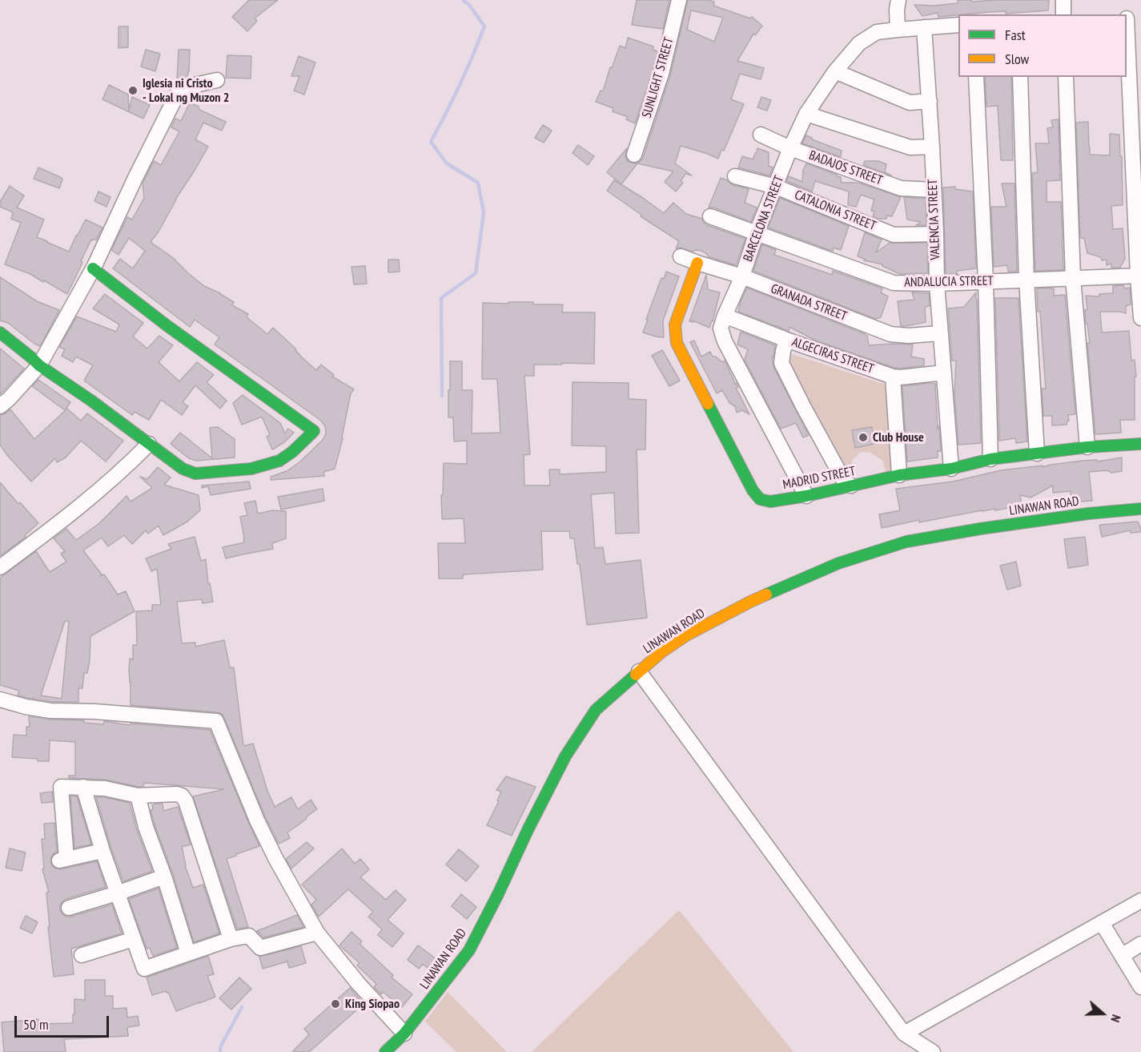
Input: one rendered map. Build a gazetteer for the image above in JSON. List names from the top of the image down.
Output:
{
  "streets": {
    "street": [
      "SUNLIGHT STREET",
      "BADAJOS STREET",
      "CATALONIA STREET",
      "BARCELONA STREET",
      "VALENCIA STREET",
      "ANDALUCIA STREET",
      "GRANADA STREET",
      "ALGECIRAS STREET",
      "MADRID STREET",
      "LINAWAN ROAD"
    ]
  },
  "crossings": [
    ["BADAJOS STREET", "BARCELONA STREET"],
    ["BADAJOS STREET", "VALENCIA STREET"],
    ["CATALONIA STREET", "BARCELONA STREET"],
    ["CATALONIA STREET", "VALENCIA STREET"],
    ["BARCELONA STREET", "VALENCIA STREET"],
    ["BARCELONA STREET", "ANDALUCIA STREET"],
    ["BARCELONA STREET", "GRANADA STREET"],
    ["BARCELONA STREET", "ALGECIRAS STREET"],
    ["BARCELONA STREET", "MADRID STREET"],
    ["VALENCIA STREET", "ANDALUCIA STREET"],
    ["VALENCIA STREET", "GRANADA STREET"],
    ["VALENCIA STREET", "ALGECIRAS STREET"],
    ["VALENCIA STREET", "MADRID STREET"],
    ["GRANADA STREET", "MADRID STREET"]
  ],
  "places": ["Iglesia ni Cristo - Lokal ng Muzon 2", "Club House", "King Siopao"],
  "legend": ["Fast", "Slow"],
  "scale_bar": "50 m",
  "north": "right"
}
